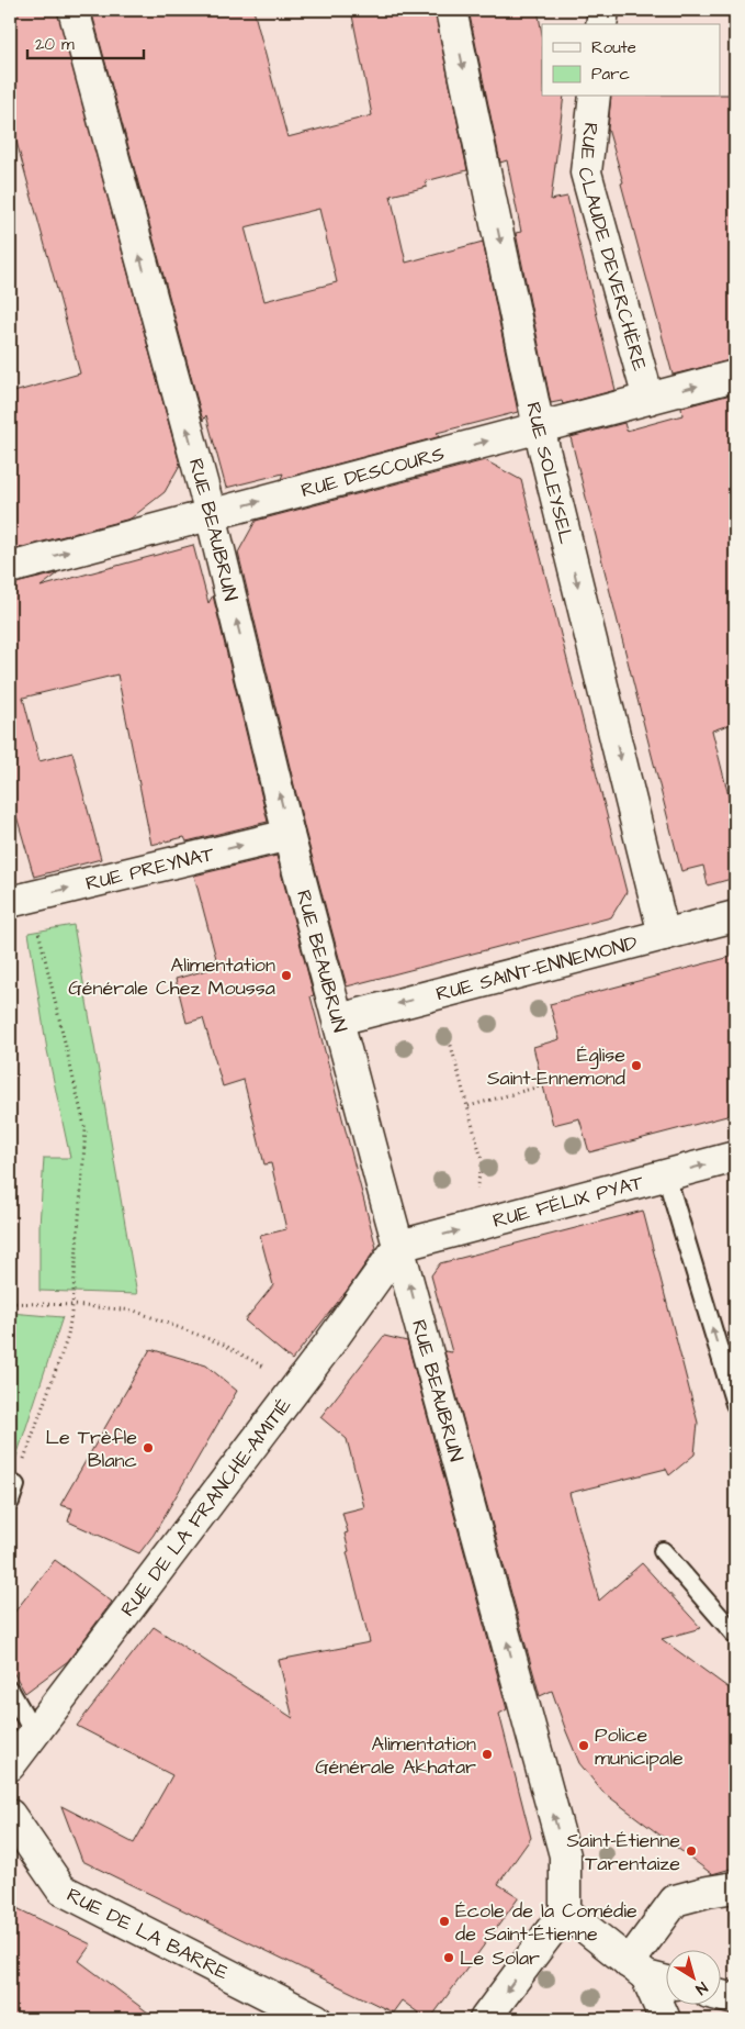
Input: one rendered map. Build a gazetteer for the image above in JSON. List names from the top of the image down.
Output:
{
  "streets": {
    "street": [
      "RUE CLAUDE DEVERCHÈRE",
      "RUE DESCOURS",
      "RUE SOLEYSEL",
      "RUE BEAUBRUN",
      "RUE PREYNAT",
      "RUE SAINT-ENNEMOND",
      "RUE FÉLIX PYAT",
      "RUE DE LA FRANCHE-AMITIÉ",
      "RUE DE LA BARRE"
    ]
  },
  "crossings": [
    ["RUE CLAUDE DEVERCHÈRE", "RUE DESCOURS"],
    ["RUE DESCOURS", "RUE SOLEYSEL"],
    ["RUE DESCOURS", "RUE BEAUBRUN"],
    ["RUE SOLEYSEL", "RUE SAINT-ENNEMOND"],
    ["RUE BEAUBRUN", "RUE PREYNAT"],
    ["RUE BEAUBRUN", "RUE SAINT-ENNEMOND"],
    ["RUE BEAUBRUN", "RUE FÉLIX PYAT"],
    ["RUE BEAUBRUN", "RUE DE LA FRANCHE-AMITIÉ"],
    ["RUE FÉLIX PYAT", "RUE DE LA FRANCHE-AMITIÉ"]
  ],
  "one_way": [
    "RUE DESCOURS",
    "RUE SOLEYSEL",
    "RUE BEAUBRUN",
    "RUE PREYNAT",
    "RUE SAINT-ENNEMOND",
    "RUE FÉLIX PYAT"
  ],
  "places": [
    "Alimentation Générale Chez Moussa",
    "Église Saint-Ennemond",
    "Le Trèfle Blanc",
    "Police municipale",
    "Alimentation Générale Akhatar",
    "Saint-Étienne Tarentaize",
    "École de la Comédie de Saint-Étienne",
    "Le Solar"
  ],
  "legend": ["Route", "Parc"],
  "scale_bar": "20 m",
  "north": "bottom right"
}
